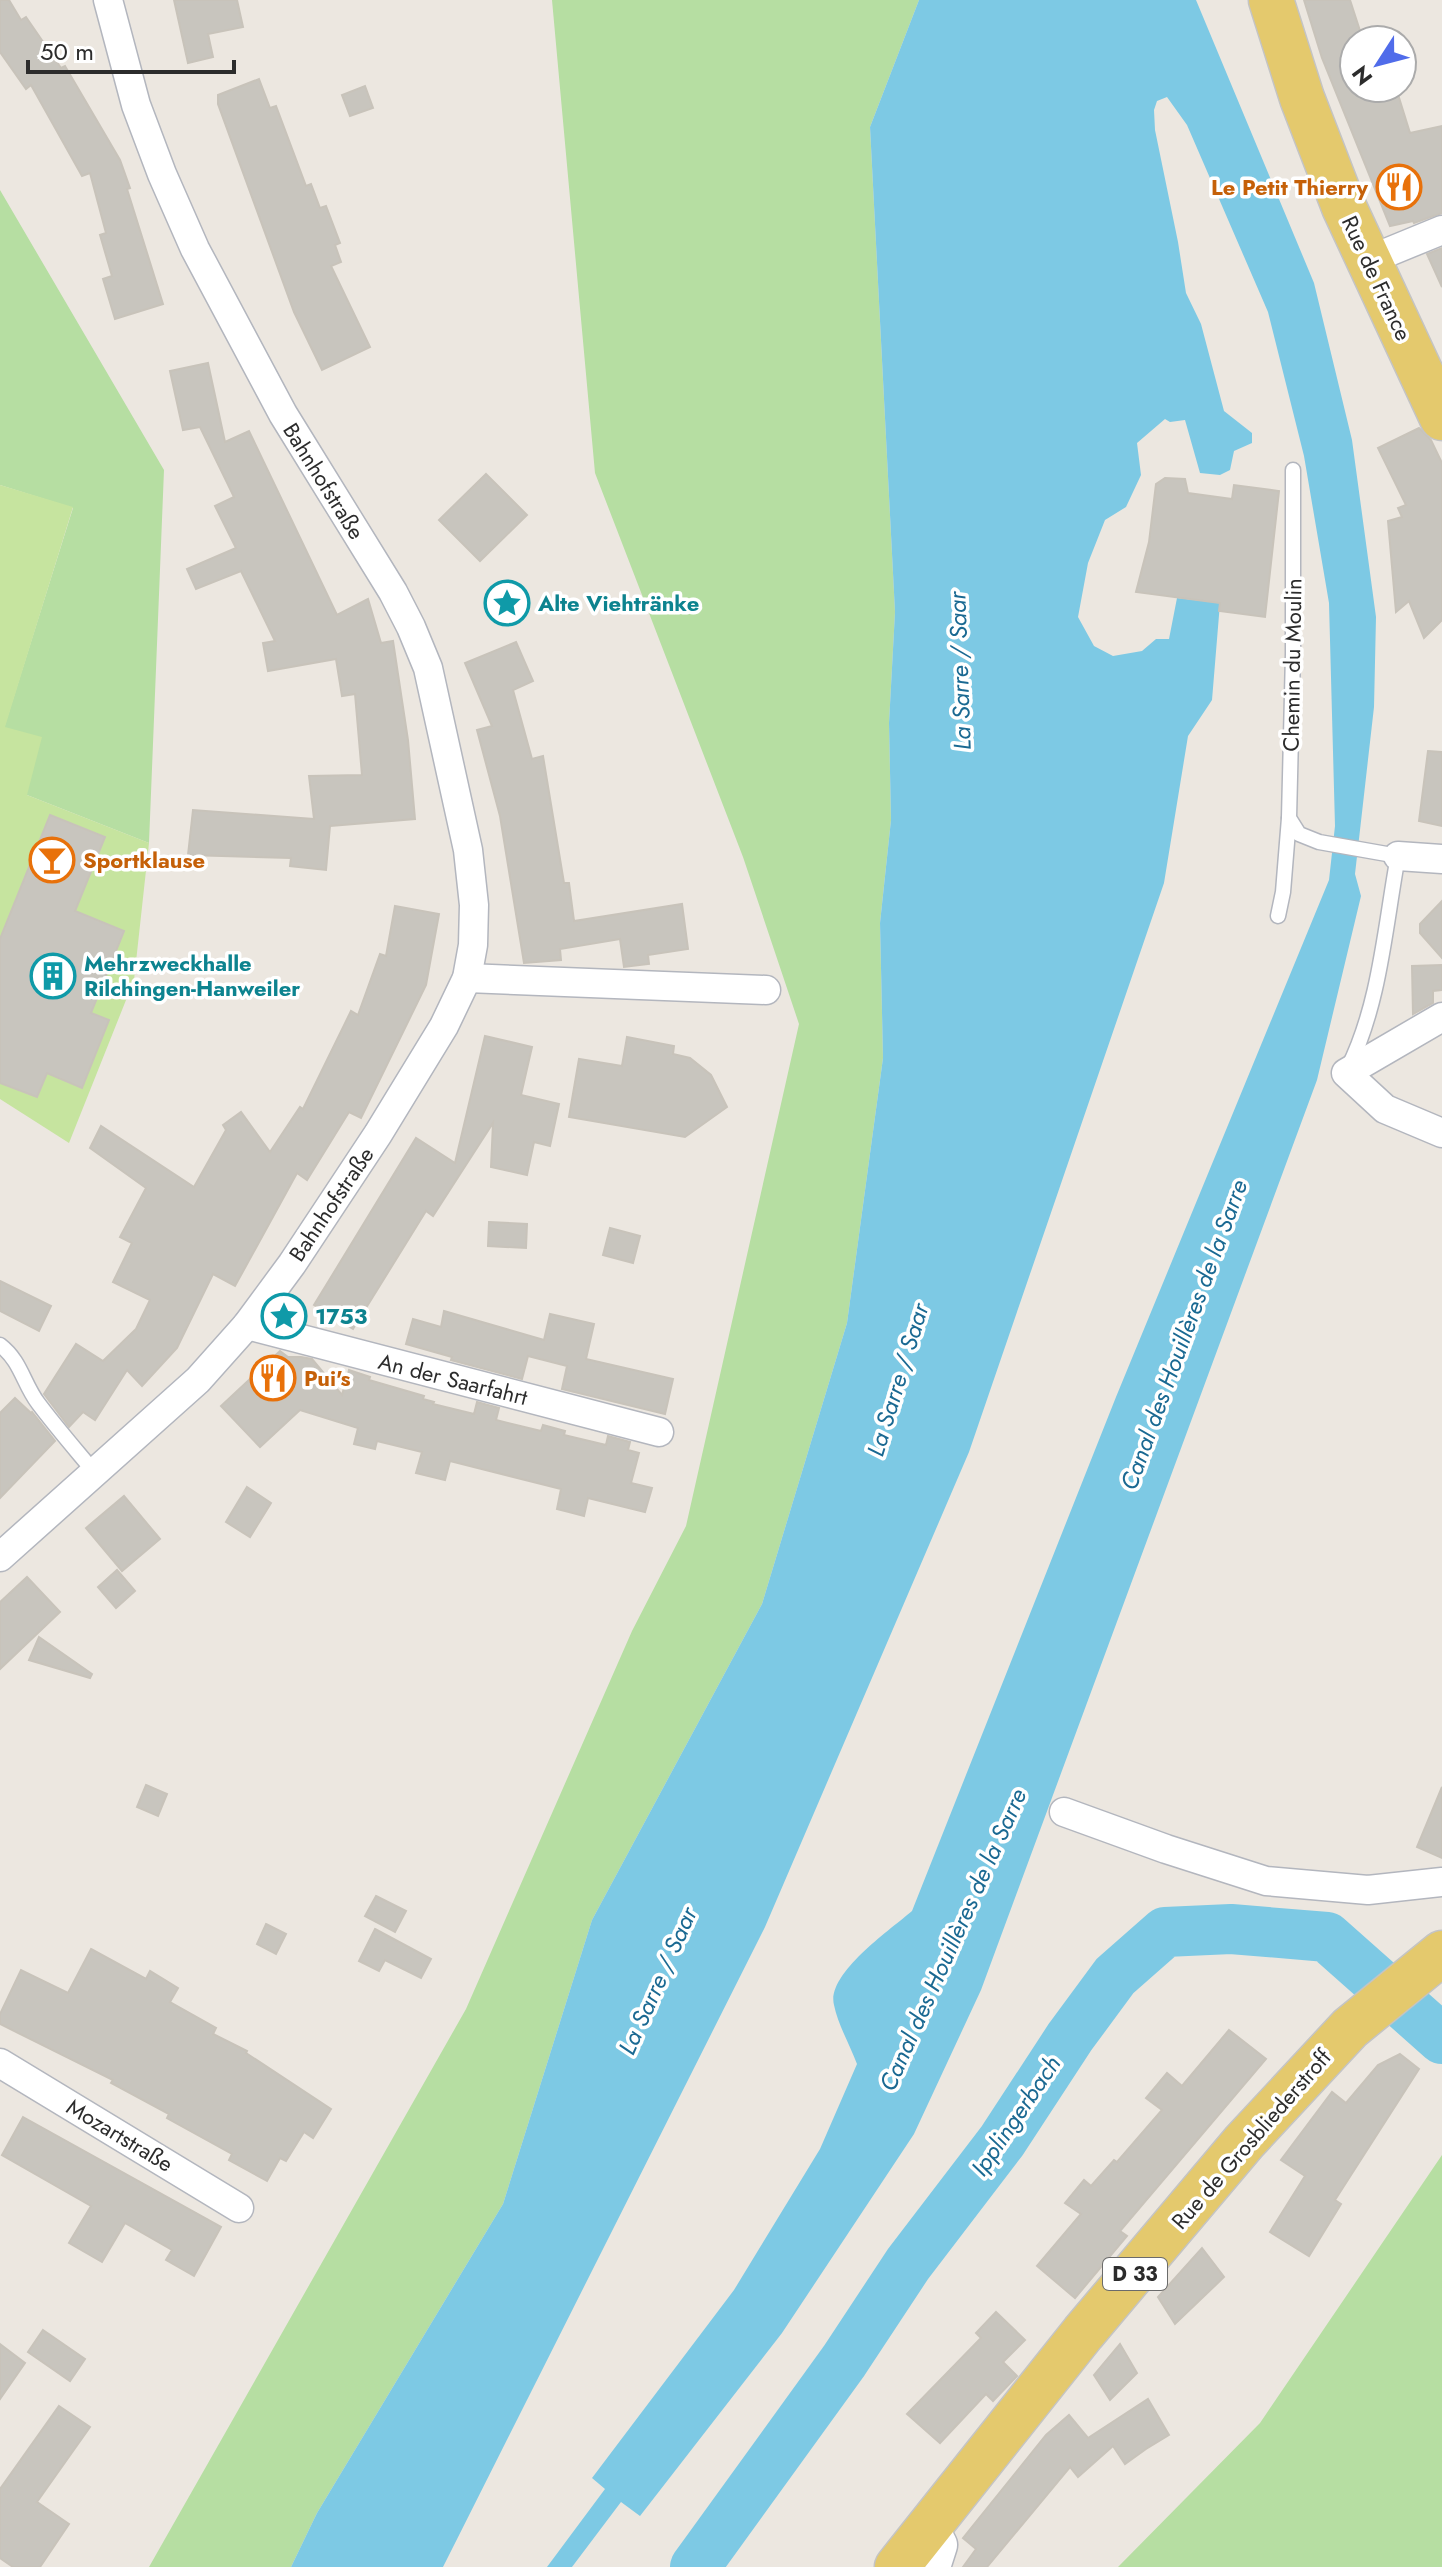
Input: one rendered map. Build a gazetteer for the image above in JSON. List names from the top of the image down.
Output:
{
  "streets": {
    "main road": ["Rue de France", "Rue de Grosbliederstroff", "D 33"],
    "street": ["Bahnhofstraße", "An der Saarfahrt", "Mozartstraße"],
    "lane": ["Chemin du Moulin"]
  },
  "crossings": [
    ["Bahnhofstraße", "An der Saarfahrt"]
  ],
  "water": ["La Sarre / Saar", "Canal des Houillères de la Sarre", "Ipplingerbach"],
  "places": {
    "restaurant": ["Le Petit Thierry", "Pui's"],
    "place": ["Alte Viehtränke", "1753"],
    "bar": ["Sportklause"],
    "building": ["Mehrzweckhalle Rilchingen-Hanweiler"]
  },
  "scale_bar": "50 m",
  "north": "bottom left"
}
